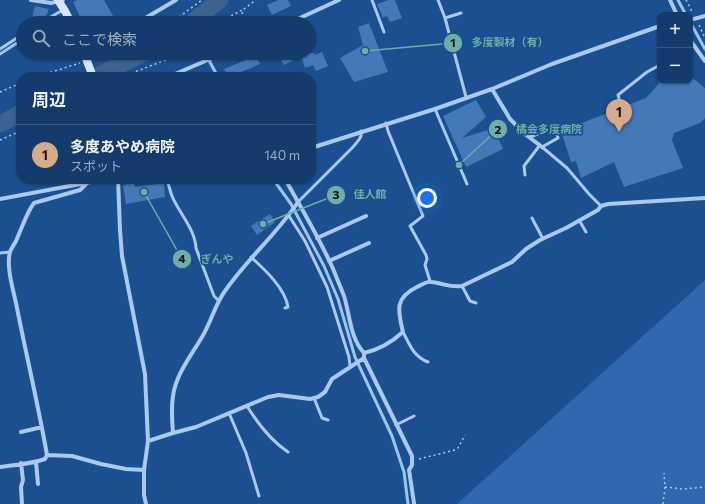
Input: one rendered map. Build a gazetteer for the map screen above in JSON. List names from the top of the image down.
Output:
{
  "places": [
    "多度製材（有）",
    "橘会多度病院",
    "ぎんや",
    "佳人館"
  ],
  "page": {
    "map_buttons": ["+", "−"],
    "search": "ここで検索",
    "heading": "周辺",
    "pins": "1",
    "list": [
      {
        "mark": "1",
        "name": "多度あやめ病院",
        "note": "スポット",
        "value": "140 m"
      }
    ]
  }
}
